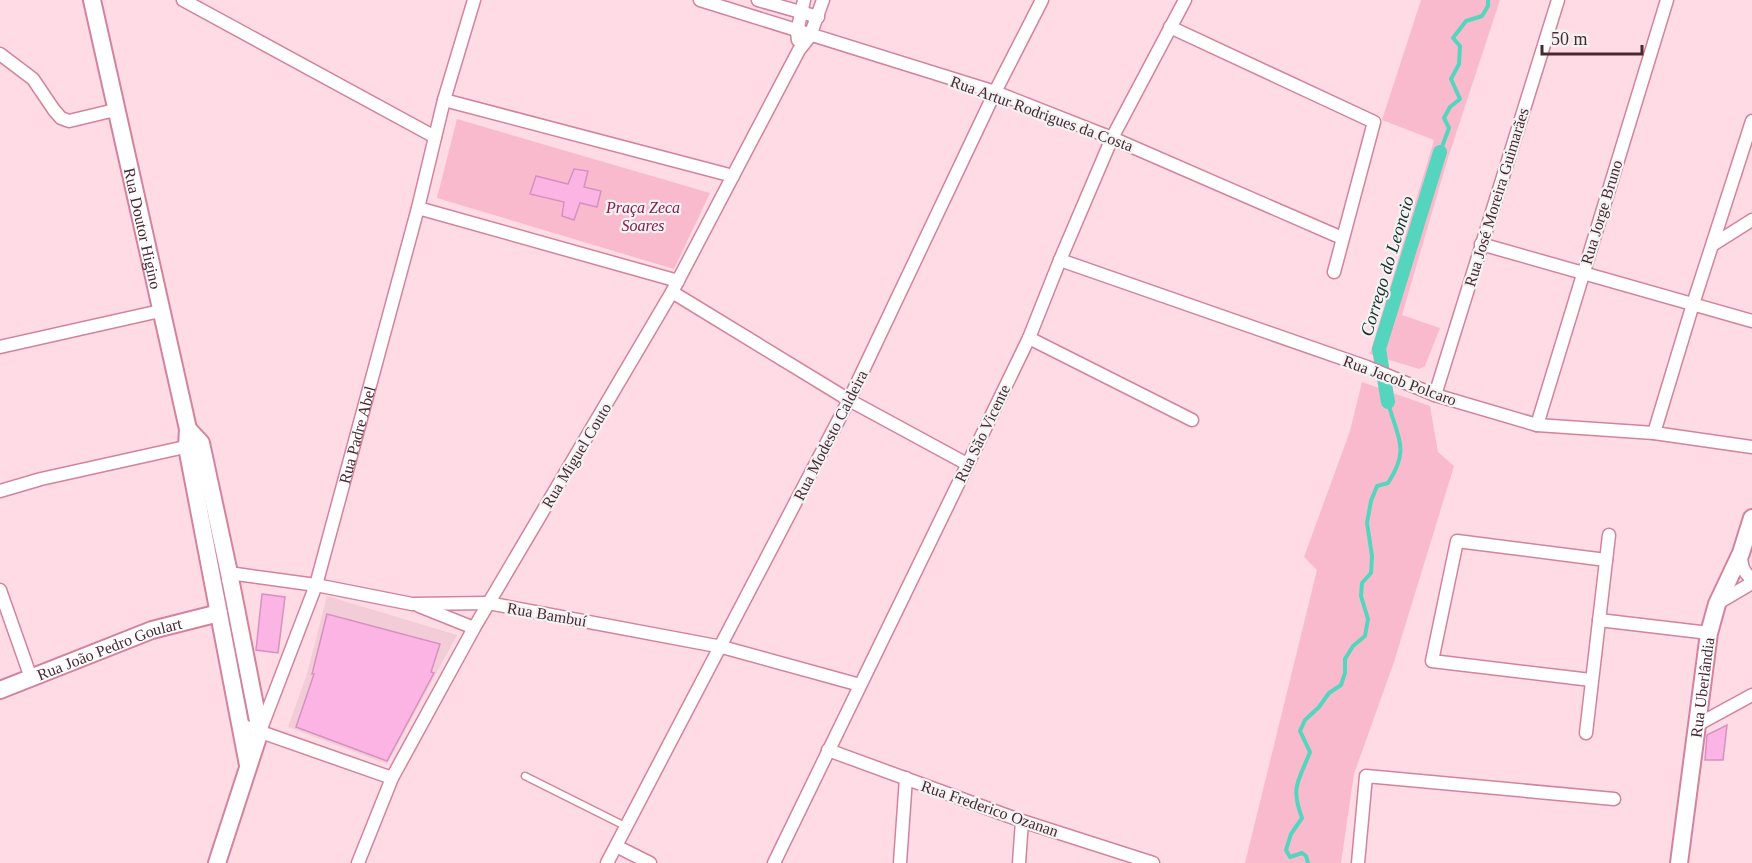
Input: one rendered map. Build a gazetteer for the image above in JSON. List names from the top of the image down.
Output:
{
  "streets": {
    "main road": [
      "Rua Doutor Higino",
      "Rua Padre Abel",
      "Rua João Pedro Goulart",
      "Rua Uberlândia"
    ],
    "street": [
      "Rua Artur Rodrigues da Costa",
      "Rua José Moreira Guimarães",
      "Rua Jorge Bruno",
      "Rua Jacob Polcaro",
      "Rua São Vicente",
      "Rua Modesto Caldeira",
      "Rua Miguel Couto",
      "Rua Bambuí",
      "Rua Frederico Ozanan"
    ]
  },
  "crossings": [
    ["Rua Artur Rodrigues da Costa", "Rua São Vicente"],
    ["Rua Artur Rodrigues da Costa", "Rua Modesto Caldeira"],
    ["Rua Artur Rodrigues da Costa", "Rua Miguel Couto"],
    ["Rua José Moreira Guimarães", "Rua Jacob Polcaro"],
    ["Rua Jorge Bruno", "Rua Jacob Polcaro"],
    ["Rua Doutor Higino", "Rua Padre Abel"],
    ["Rua Doutor Higino", "Rua Bambuí"],
    ["Rua Doutor Higino", "Rua João Pedro Goulart"],
    ["Rua Jacob Polcaro", "Rua São Vicente"],
    ["Rua São Vicente", "Rua Bambuí"],
    ["Rua São Vicente", "Rua Frederico Ozanan"],
    ["Rua Padre Abel", "Rua Bambuí"],
    ["Rua Modesto Caldeira", "Rua Bambuí"],
    ["Rua Miguel Couto", "Rua Bambuí"]
  ],
  "water": ["Corrego do Leoncio"],
  "parks": ["Praça Zeca Soares"],
  "scale_bar": "50 m"
}
